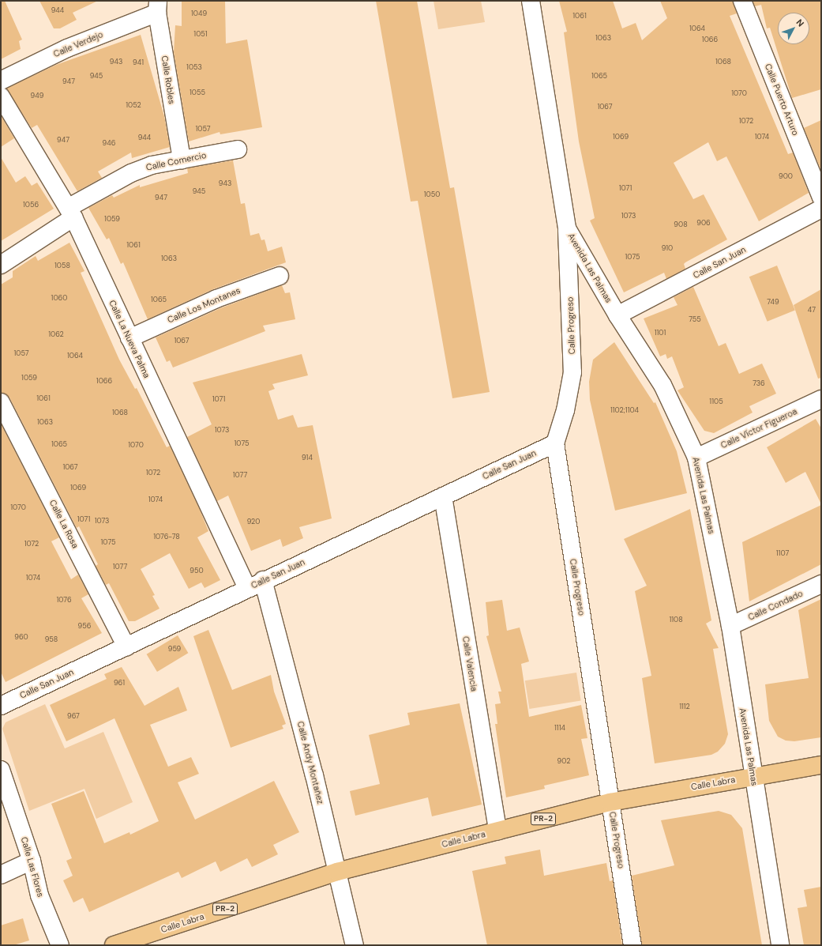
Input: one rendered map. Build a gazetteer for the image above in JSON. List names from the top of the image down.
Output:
{
  "streets": {
    "main road": ["Calle Labra", "PR-2"],
    "street": [
      "Calle Verdejo",
      "Calle Robles",
      "Calle Puerto Arturo",
      "Calle Comercio",
      "Calle San Juan",
      "Avenida Las Palmas",
      "Calle Los Montanes",
      "Calle Progreso",
      "Calle La Nueva Palma",
      "Calle Víctor Figueroa",
      "Calle La Rosa",
      "Calle Condado",
      "Calle Valencia",
      "Calle Andy Montañez",
      "Calle Las Flores"
    ]
  },
  "crossings": [
    ["Calle Verdejo", "Calle Robles"],
    ["Calle Robles", "Calle Comercio"],
    ["Calle Comercio", "Calle La Nueva Palma"],
    ["Calle San Juan", "Avenida Las Palmas"],
    ["Calle San Juan", "Calle Progreso"],
    ["Calle San Juan", "Calle La Nueva Palma"],
    ["Calle San Juan", "Calle La Rosa"],
    ["Calle San Juan", "Calle Valencia"],
    ["Calle San Juan", "Calle Andy Montañez"],
    ["Avenida Las Palmas", "Calle Progreso"],
    ["Avenida Las Palmas", "Calle Víctor Figueroa"],
    ["Avenida Las Palmas", "Calle Condado"],
    ["Avenida Las Palmas", "Calle Labra"],
    ["Calle Los Montanes", "Calle La Nueva Palma"],
    ["Calle Progreso", "Calle Labra"],
    ["Calle Valencia", "Calle Labra"],
    ["Calle Andy Montañez", "Calle Labra"]
  ],
  "house_numbers": [
    "944",
    "1049",
    "1061",
    "1064",
    "1051",
    "1063",
    "1066",
    "943",
    "1068",
    "941",
    "1053",
    "945",
    "1065",
    "947",
    "1055",
    "1070",
    "949",
    "1052",
    "1067",
    "1072",
    "1057",
    "1069",
    "1074",
    "944",
    "947",
    "946",
    "900",
    "943",
    "1071",
    "945",
    "1050",
    "947",
    "1056",
    "1073",
    "1059",
    "906",
    "908",
    "1061",
    "910",
    "1075",
    "1063",
    "1058",
    "1060",
    "1065",
    "749",
    "47",
    "755",
    "1101",
    "1062",
    "1067",
    "1057",
    "1064",
    "1059",
    "1066",
    "736",
    "1061",
    "1071",
    "1105",
    "1102;1104",
    "1068",
    "1063",
    "1073",
    "1075",
    "1065",
    "1070",
    "914",
    "1067",
    "1072",
    "1077",
    "1069",
    "1074",
    "1070",
    "1071",
    "1073",
    "920",
    "1076-78",
    "1075",
    "1072",
    "1107",
    "1077",
    "950",
    "1074",
    "1076",
    "1108",
    "956",
    "960",
    "958",
    "959",
    "961",
    "1112",
    "967",
    "1114",
    "902"
  ],
  "north": "top right"
}
